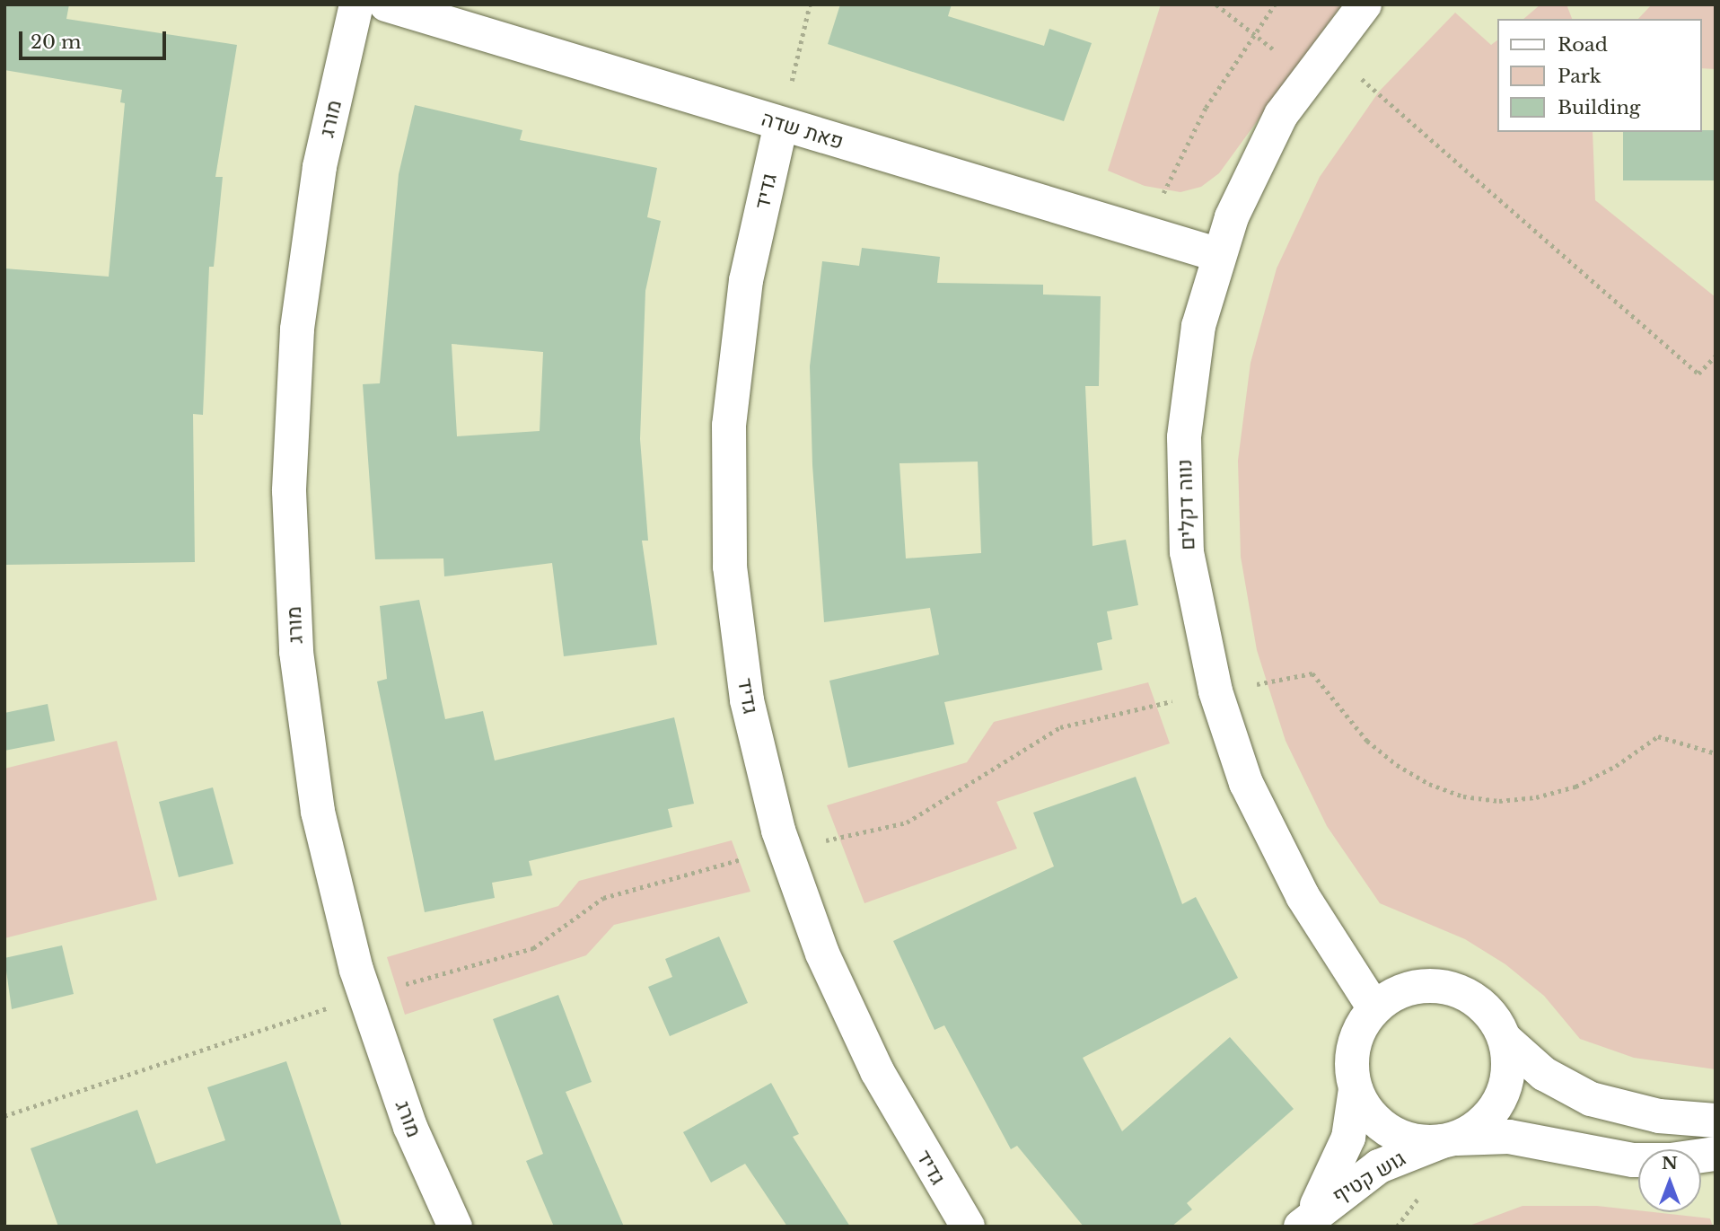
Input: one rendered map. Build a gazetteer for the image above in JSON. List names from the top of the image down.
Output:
{
  "streets": {
    "street": [
      "מורג",
      "פאת שדה",
      "גדיד",
      "נווה דקלים",
      "גוש קטיף"
    ]
  },
  "crossings": [
    ["פאת שדה", "גדיד"],
    ["פאת שדה", "נווה דקלים"],
    ["נווה דקלים", "גוש קטיף"]
  ],
  "legend": ["Road", "Park", "Building"],
  "scale_bar": "20 m",
  "north": "top"
}
